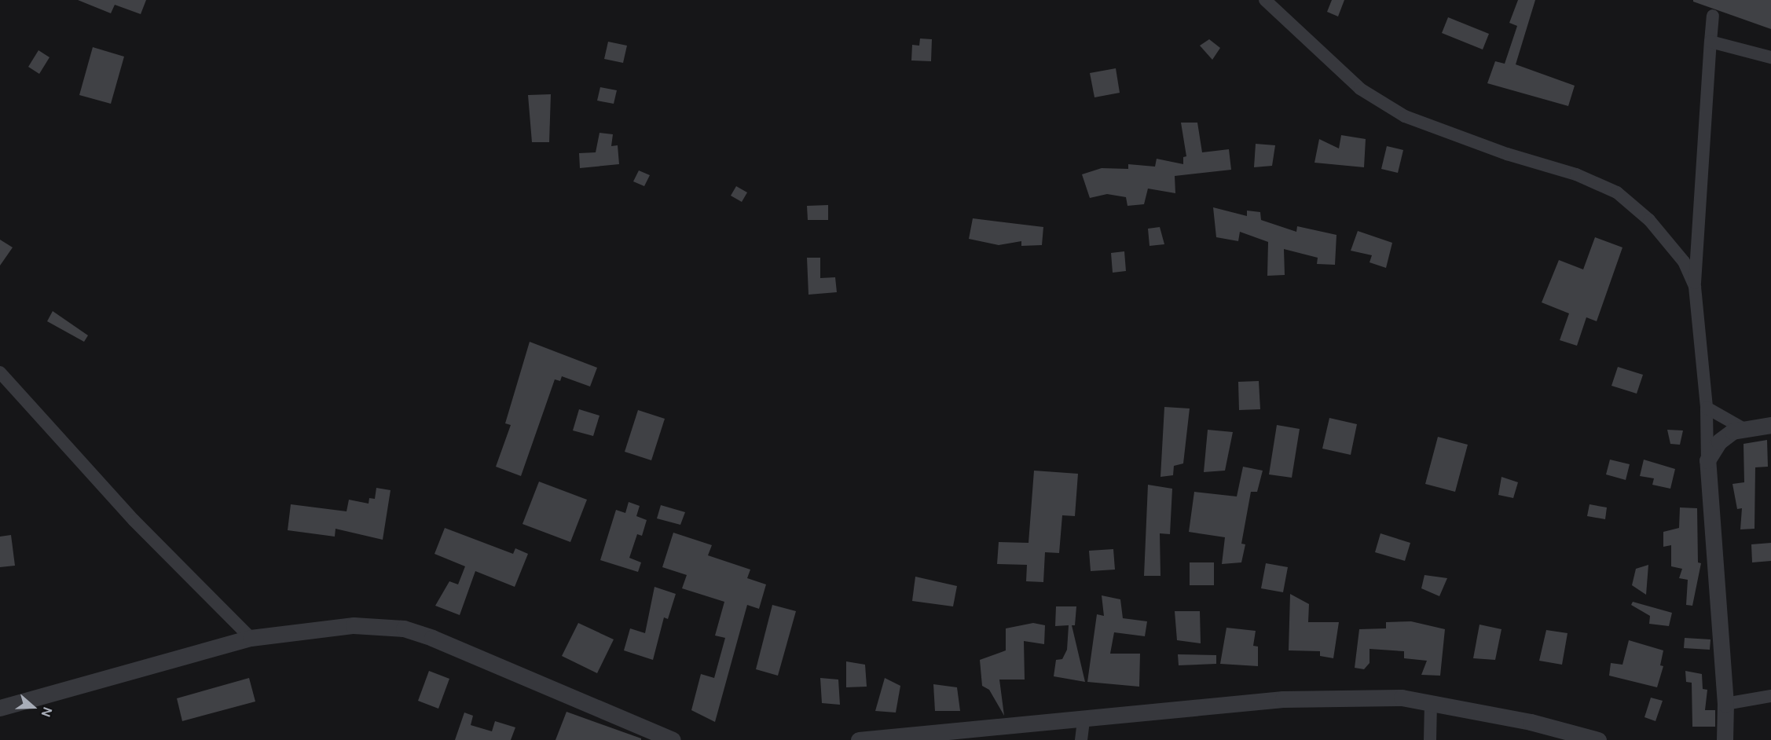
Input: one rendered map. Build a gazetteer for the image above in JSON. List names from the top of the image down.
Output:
{
  "north": "right"
}
